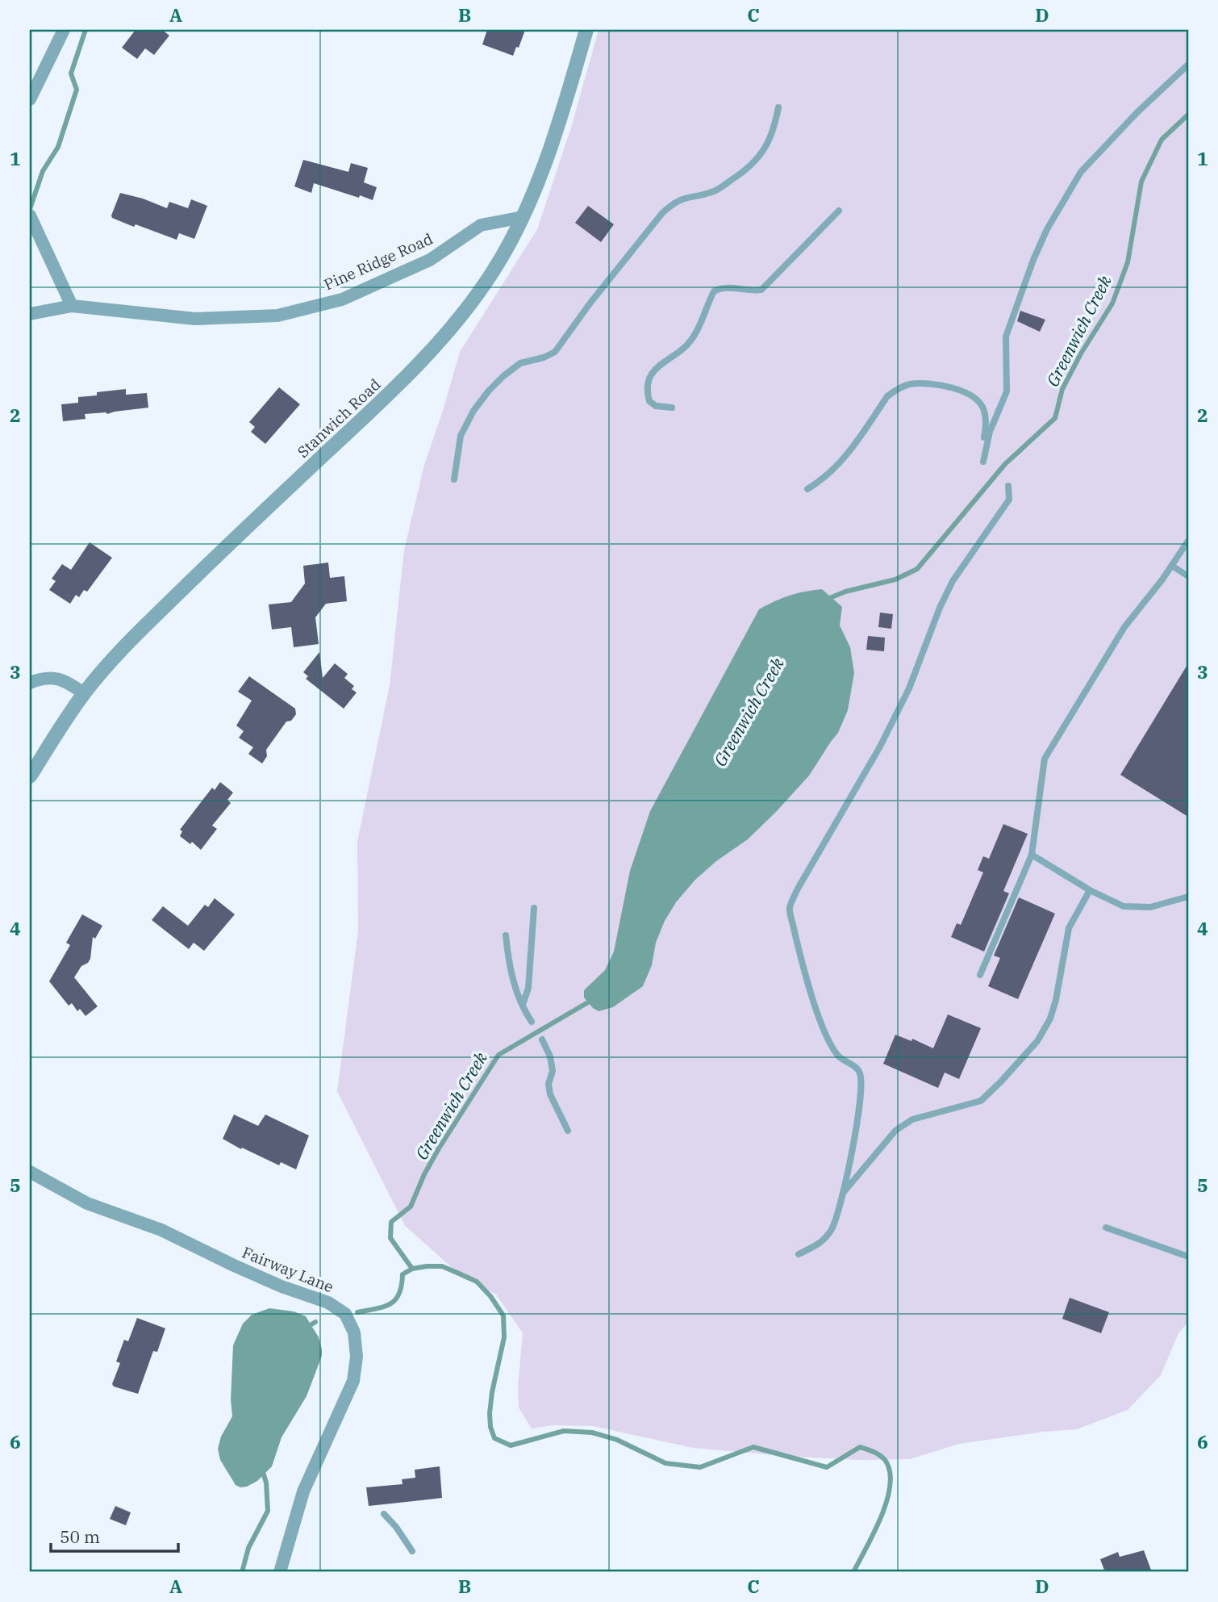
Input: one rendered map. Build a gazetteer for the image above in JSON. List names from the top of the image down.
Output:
{
  "streets": {
    "street": ["Pine Ridge Road", "Stanwich Road", "Fairway Lane"]
  },
  "crossings": [
    ["Pine Ridge Road", "Stanwich Road"]
  ],
  "water": ["Greenwich Creek"],
  "scale_bar": "50 m",
  "grid": {
    "columns": [
      "A",
      "B",
      "C",
      "D"
    ],
    "rows": [
      "1",
      "2",
      "3",
      "4",
      "5",
      "6"
    ]
  }
}
